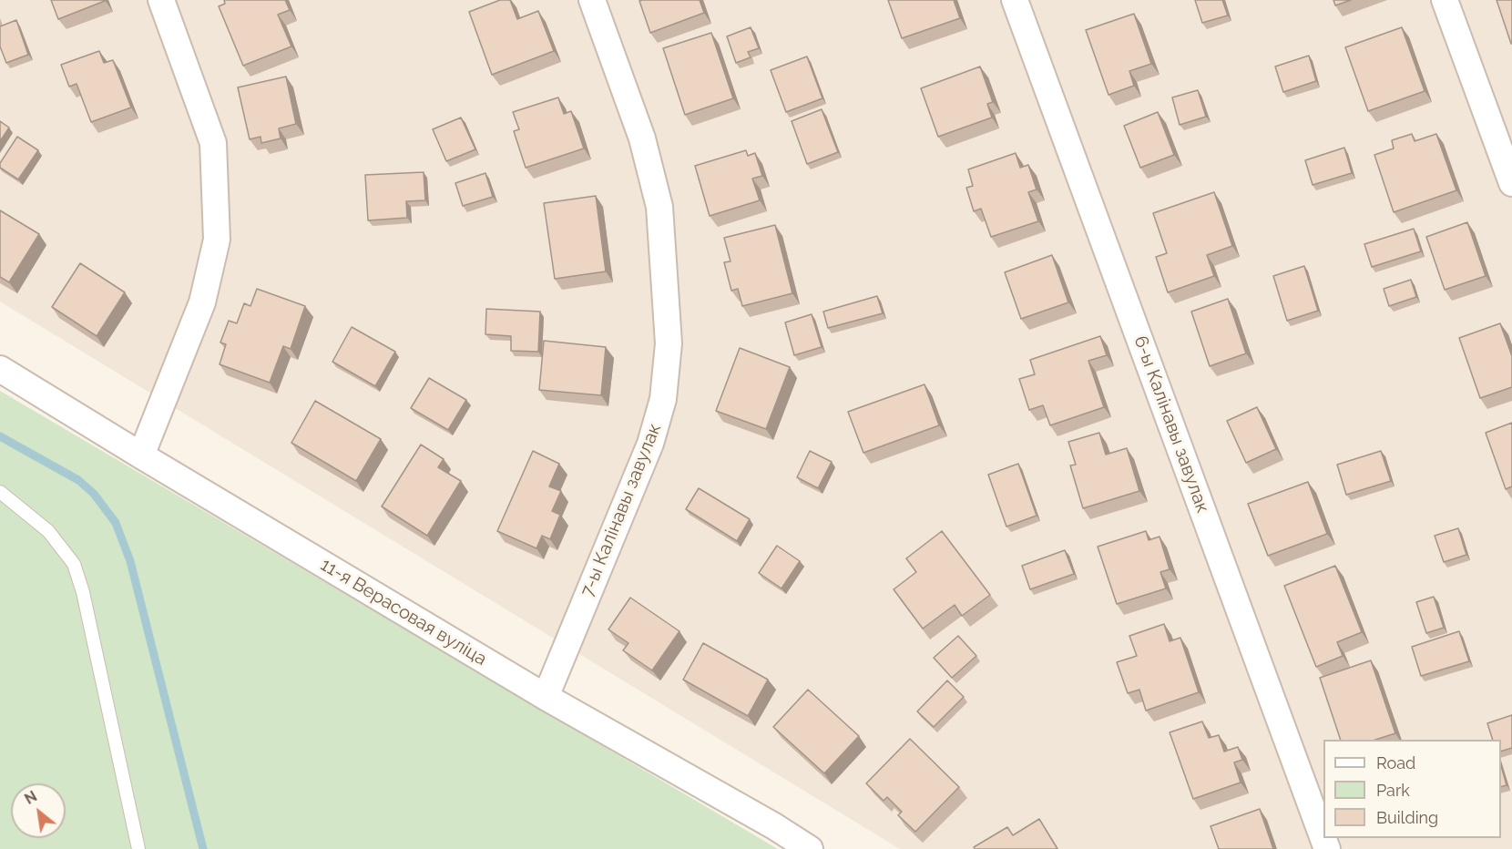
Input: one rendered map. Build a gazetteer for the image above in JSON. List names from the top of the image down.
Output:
{
  "streets": {
    "street": ["6-ы Калінавы завулак", "7-ы Калінавы завулак", "11-я Верасовая вуліца"]
  },
  "crossings": [
    ["7-ы Калінавы завулак", "11-я Верасовая вуліца"]
  ],
  "legend": ["Road", "Park", "Building"],
  "north": "top left"
}
